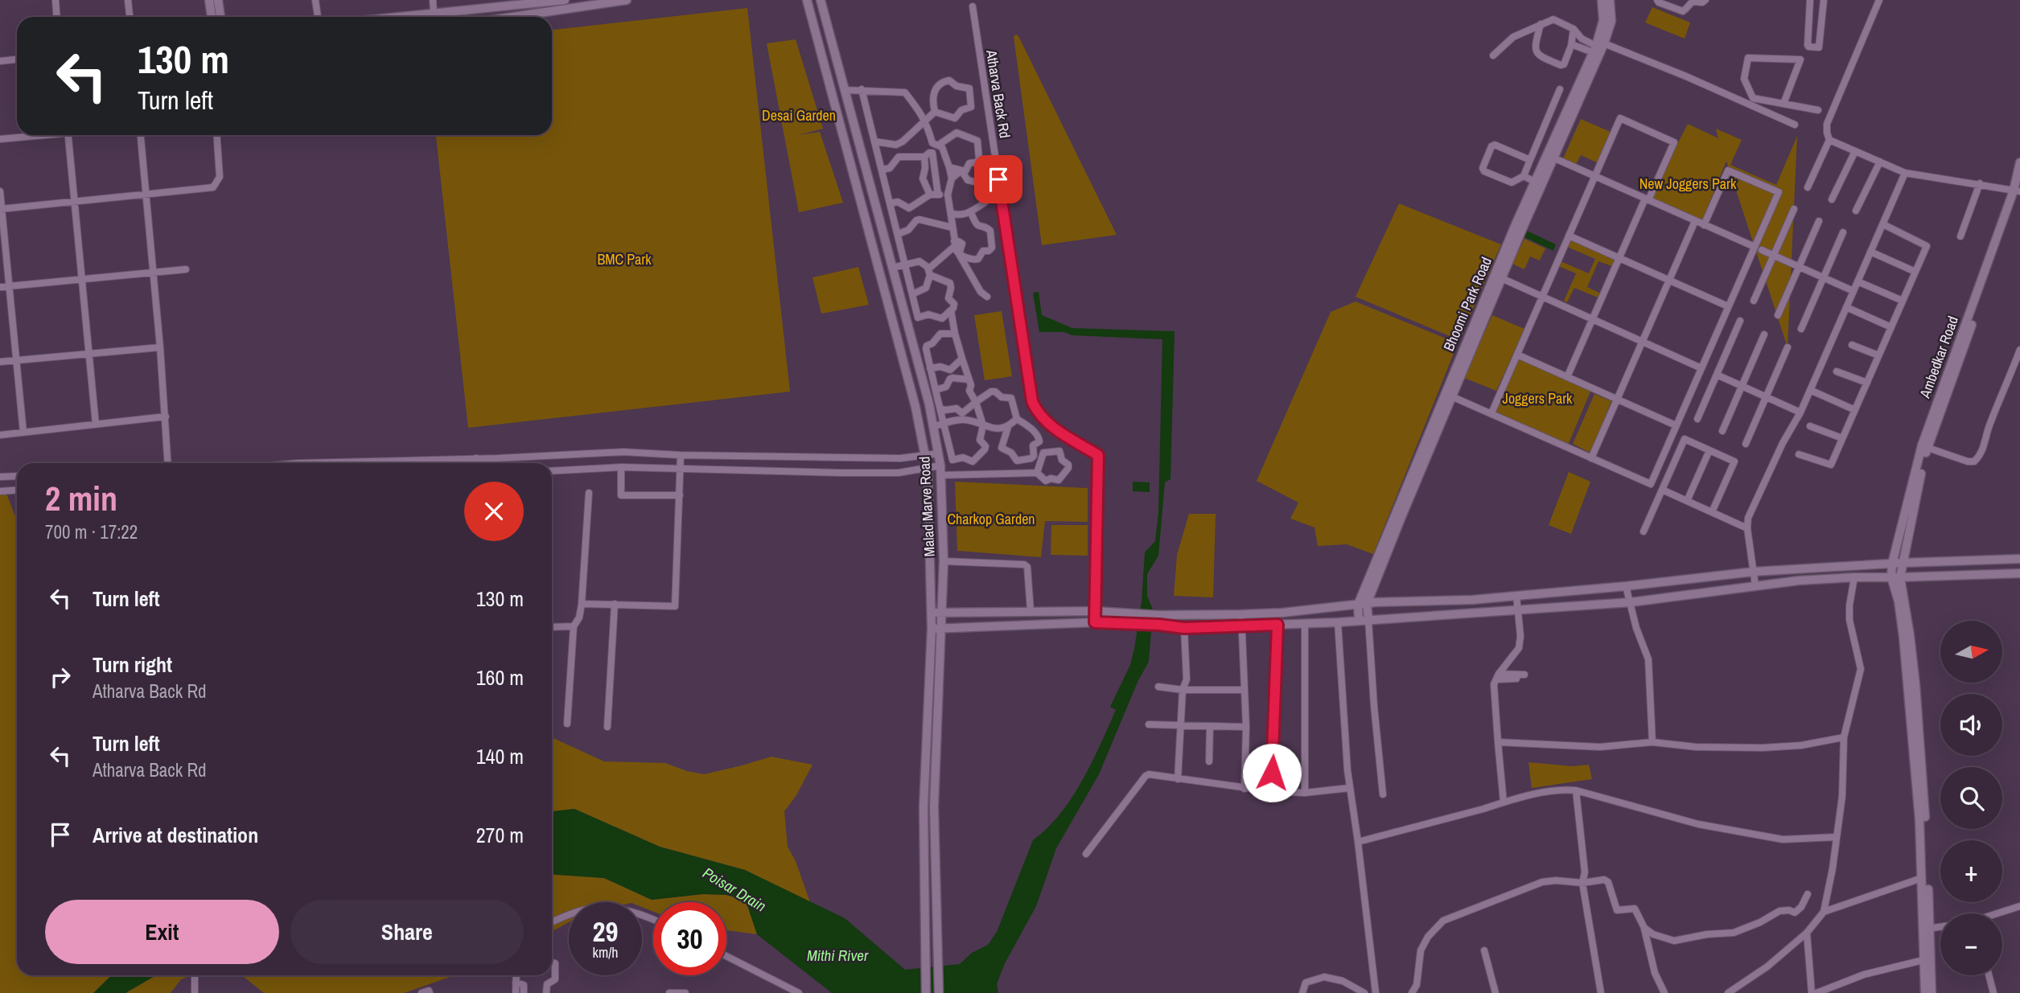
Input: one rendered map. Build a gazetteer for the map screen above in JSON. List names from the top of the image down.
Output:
{
  "streets": {
    "main road": ["Bhoomi Park Road", "Ambedkar Road", "Malad Marve Road"],
    "street": ["Atharva Back Rd"]
  },
  "water": ["Poisar Drain", "Mithi River"],
  "parks": [
    "Desai Garden",
    "New Joggers Park",
    "BMC Park",
    "Joggers Park",
    "Charkop Garden"
  ],
  "north": "right",
  "page": {
    "turn": ["130 m", "Turn left"],
    "heading": ["2 min", "700 m · 17:22"],
    "list": [
      {
        "name": "Turn left",
        "value": "130 m"
      },
      {
        "name": "Turn right",
        "note": "Atharva Back Rd",
        "value": "160 m"
      },
      {
        "name": "Turn left",
        "note": "Atharva Back Rd",
        "value": "140 m"
      },
      {
        "name": "Arrive at destination",
        "value": "270 m"
      }
    ],
    "map_buttons": ["+", "−"],
    "buttons": ["Exit", "Share"],
    "speed": "29 km/h",
    "limit": "30"
  }
}
